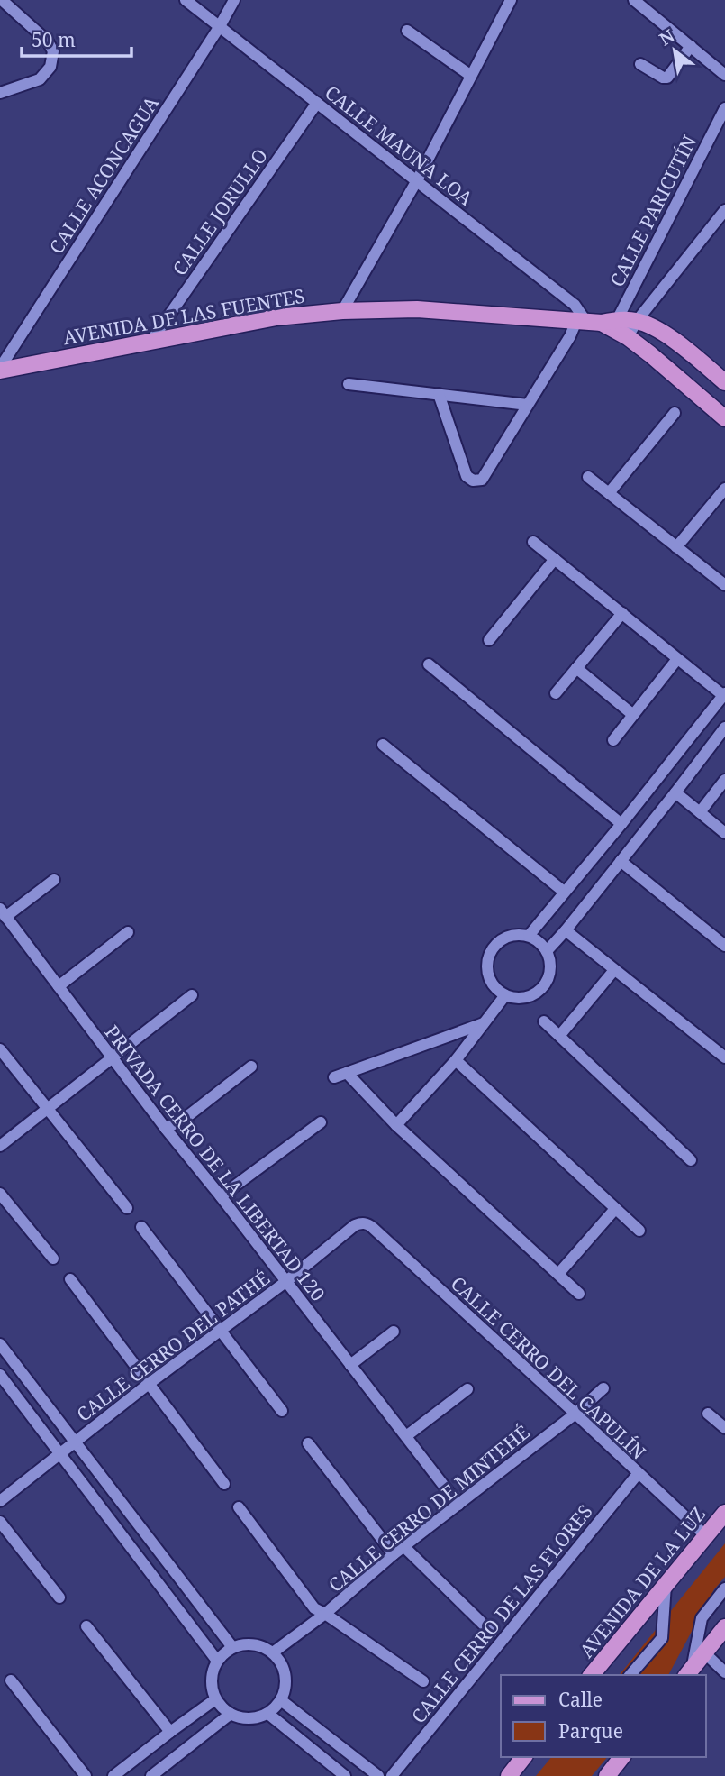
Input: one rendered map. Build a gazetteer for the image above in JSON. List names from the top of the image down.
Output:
{
  "streets": {
    "main road": ["AVENIDA DE LAS FUENTES", "AVENIDA DE LA LUZ"],
    "street": [
      "CALLE MAUNA LOA",
      "CALLE ACONCAGUA",
      "CALLE PARICUTÍN",
      "CALLE JORULLO",
      "PRIVADA CERRO DE LA LIBERTAD 120",
      "CALLE CERRO DEL PATHÉ",
      "CALLE CERRO DEL CAPULÍN",
      "CALLE CERRO DE MINTEHÉ",
      "CALLE CERRO DE LAS FLORES"
    ]
  },
  "crossings": [
    ["CALLE MAUNA LOA", "CALLE ACONCAGUA"],
    ["CALLE MAUNA LOA", "CALLE PARICUTÍN"],
    ["CALLE MAUNA LOA", "CALLE JORULLO"],
    ["CALLE MAUNA LOA", "AVENIDA DE LAS FUENTES"],
    ["CALLE ACONCAGUA", "AVENIDA DE LAS FUENTES"],
    ["CALLE PARICUTÍN", "AVENIDA DE LAS FUENTES"],
    ["CALLE JORULLO", "AVENIDA DE LAS FUENTES"],
    ["PRIVADA CERRO DE LA LIBERTAD 120", "CALLE CERRO DEL PATHÉ"],
    ["PRIVADA CERRO DE LA LIBERTAD 120", "CALLE CERRO DE MINTEHÉ"],
    ["CALLE CERRO DEL PATHÉ", "CALLE CERRO DEL CAPULÍN"],
    ["CALLE CERRO DEL CAPULÍN", "CALLE CERRO DE MINTEHÉ"],
    ["CALLE CERRO DEL CAPULÍN", "AVENIDA DE LA LUZ"],
    ["CALLE CERRO DEL CAPULÍN", "CALLE CERRO DE LAS FLORES"]
  ],
  "legend": ["Calle", "Parque"],
  "scale_bar": "50 m",
  "north": "top left"
}
